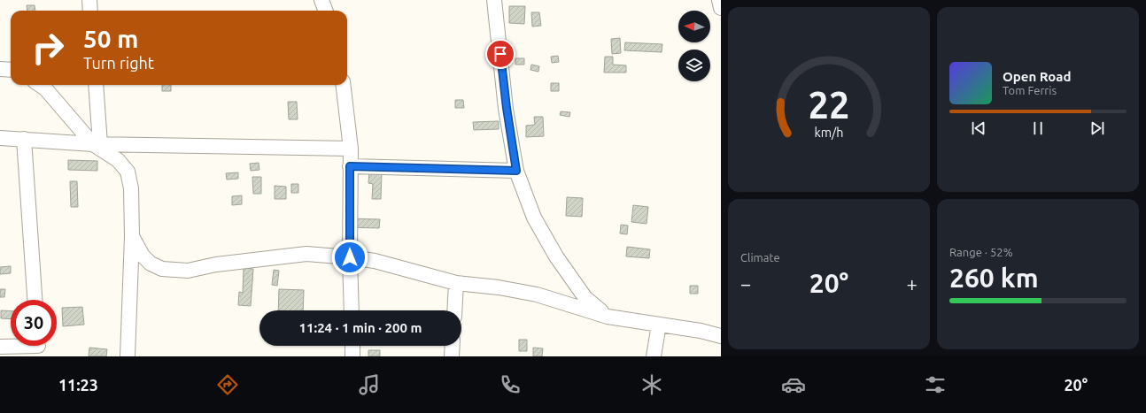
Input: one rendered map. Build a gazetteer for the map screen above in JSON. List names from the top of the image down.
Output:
{
  "north": "left",
  "page": {
    "turn": ["50 m", "Turn right"],
    "song": ["Open Road", "Tom Ferris"],
    "tile": [
      "Climate",
      ["Range · 52%", "260 km"]
    ],
    "heat": ["−", "20°", "+"],
    "limit": "30",
    "trip": "11:24 · 1 min · 200 m",
    "tabs": ["11:23", "20°"],
    "gauge": ["22", "km/h"]
  }
}
